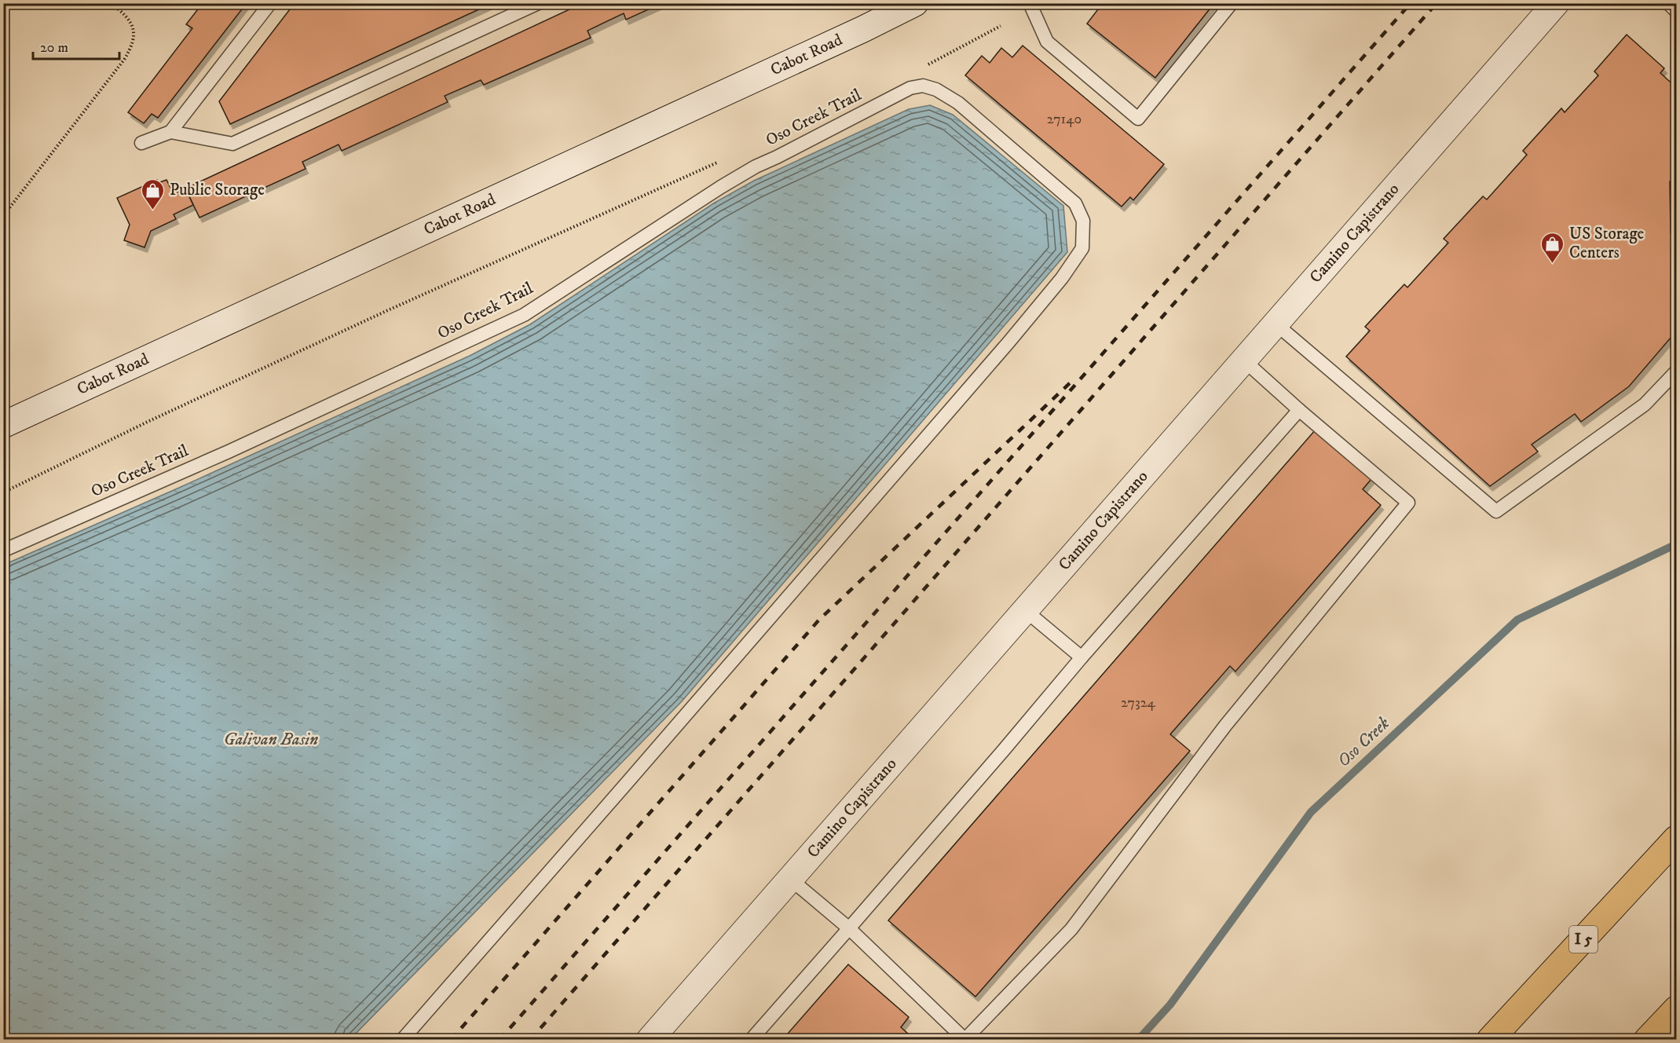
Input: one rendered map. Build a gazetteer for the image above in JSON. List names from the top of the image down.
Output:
{
  "streets": {
    "highway": ["I 5"],
    "street": ["Cabot Road", "Camino Capistrano"],
    "lane": ["Oso Creek Trail"]
  },
  "water": ["Galivan Basin", "Oso Creek"],
  "places": {
    "shop": ["Public Storage", "US Storage Centers"]
  },
  "house_numbers": ["27140", "27324"],
  "scale_bar": "20 m"
}
